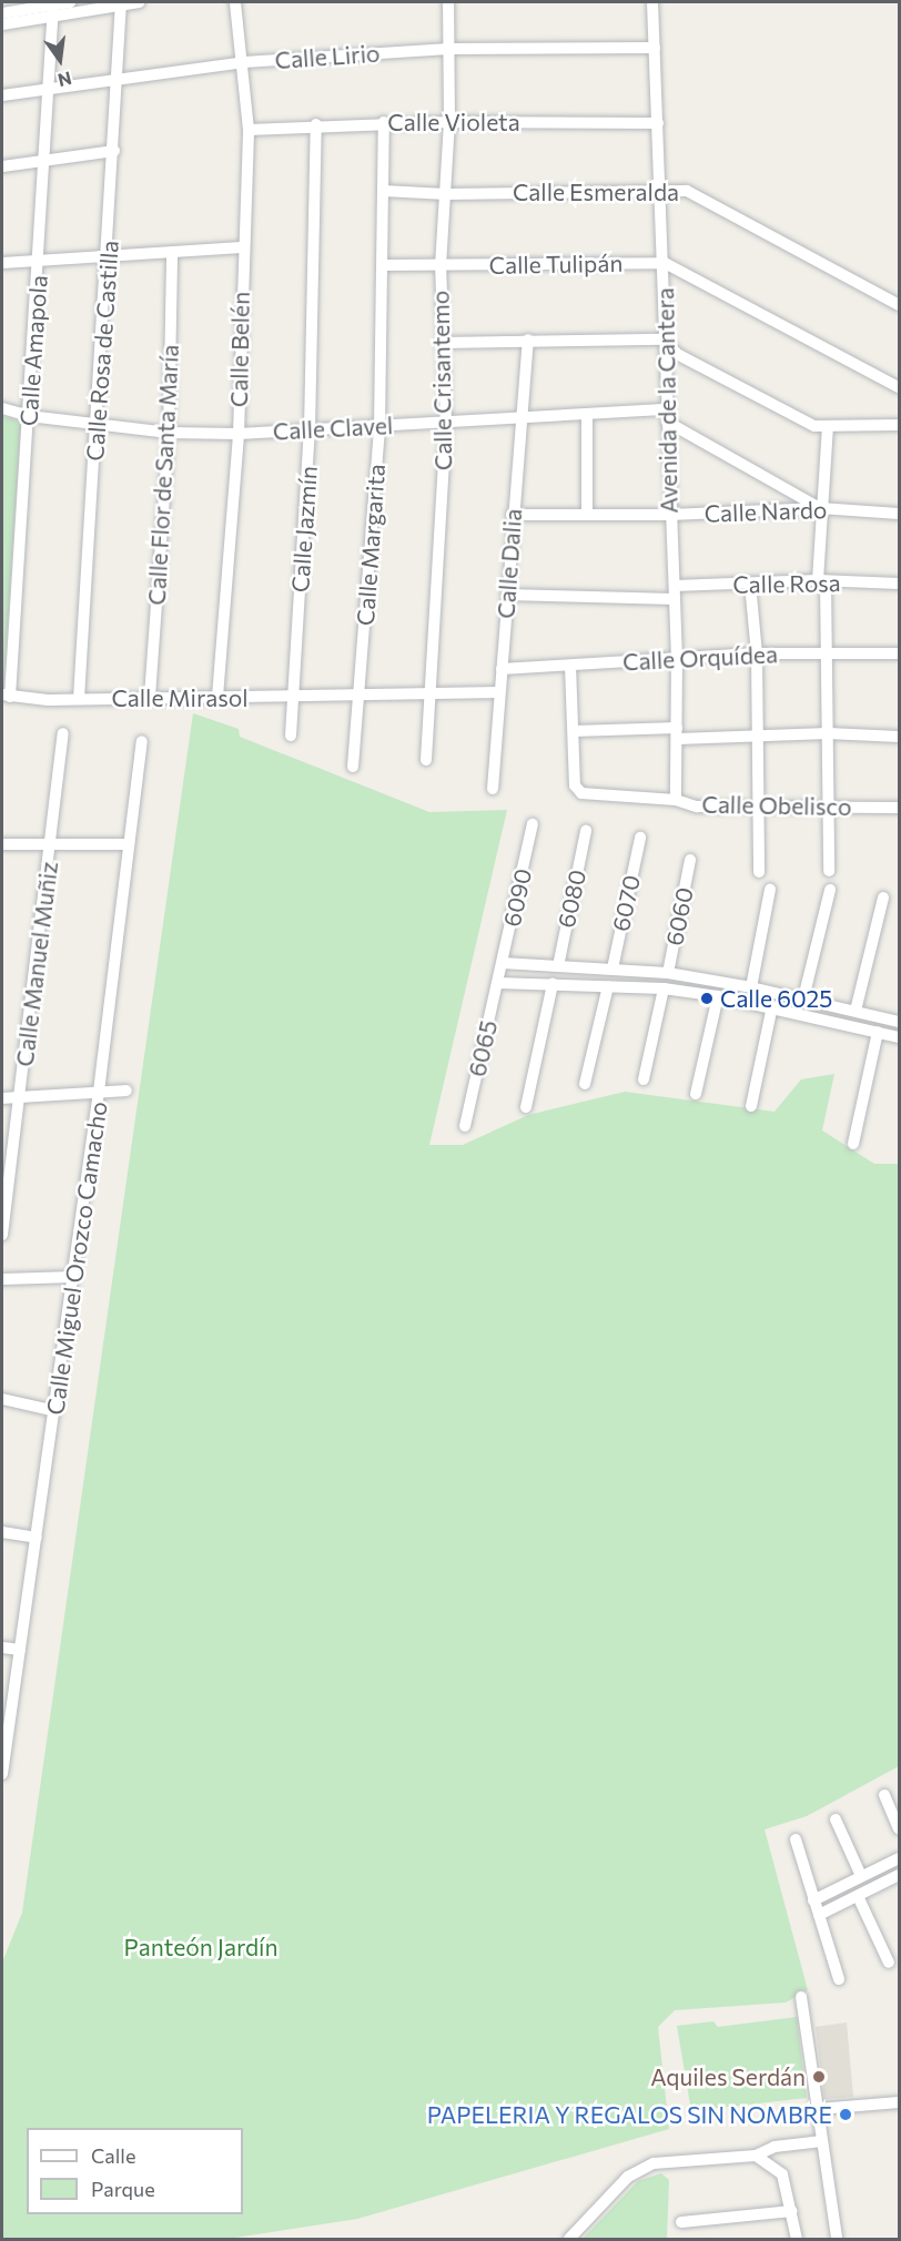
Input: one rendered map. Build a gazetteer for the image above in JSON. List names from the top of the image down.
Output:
{
  "streets": {
    "street": [
      "Calle Lirio",
      "Calle Violeta",
      "Calle Esmeralda",
      "Calle Tulipán",
      "Calle Belén",
      "Calle Amapola",
      "Calle Rosa de Castilla",
      "Calle Crisantemo",
      "Avenida de la Cantera",
      "Calle Clavel",
      "Calle Flor de Santa María",
      "Calle Nardo",
      "Calle Jazmín",
      "Calle Margarita",
      "Calle Dalia",
      "Calle Rosa",
      "Calle Orquídea",
      "Calle Mirasol",
      "Calle Obelisco",
      "6090",
      "6080",
      "6070",
      "6060",
      "Calle Manuel Muñiz",
      "6065",
      "Calle Miguel Orozco Camacho"
    ]
  },
  "crossings": [
    ["Calle Lirio", "Calle Belén"],
    ["Calle Lirio", "Calle Amapola"],
    ["Calle Lirio", "Calle Rosa de Castilla"],
    ["Calle Lirio", "Calle Crisantemo"],
    ["Calle Lirio", "Avenida de la Cantera"],
    ["Calle Violeta", "Calle Belén"],
    ["Calle Violeta", "Calle Crisantemo"],
    ["Calle Violeta", "Avenida de la Cantera"],
    ["Calle Violeta", "Calle Jazmín"],
    ["Calle Violeta", "Calle Margarita"],
    ["Calle Esmeralda", "Calle Crisantemo"],
    ["Calle Esmeralda", "Avenida de la Cantera"],
    ["Calle Esmeralda", "Calle Margarita"],
    ["Calle Tulipán", "Calle Crisantemo"],
    ["Calle Tulipán", "Avenida de la Cantera"],
    ["Calle Tulipán", "Calle Margarita"],
    ["Calle Belén", "Calle Clavel"],
    ["Calle Belén", "Calle Mirasol"],
    ["Calle Amapola", "Calle Clavel"],
    ["Calle Amapola", "Calle Mirasol"],
    ["Calle Rosa de Castilla", "Calle Clavel"],
    ["Calle Rosa de Castilla", "Calle Mirasol"],
    ["Calle Crisantemo", "Calle Clavel"],
    ["Calle Crisantemo", "Calle Mirasol"],
    ["Avenida de la Cantera", "Calle Clavel"],
    ["Avenida de la Cantera", "Calle Nardo"],
    ["Avenida de la Cantera", "Calle Rosa"],
    ["Avenida de la Cantera", "Calle Orquídea"],
    ["Avenida de la Cantera", "Calle Obelisco"],
    ["Calle Clavel", "Calle Flor de Santa María"],
    ["Calle Clavel", "Calle Jazmín"],
    ["Calle Clavel", "Calle Margarita"],
    ["Calle Clavel", "Calle Dalia"],
    ["Calle Flor de Santa María", "Calle Mirasol"],
    ["Calle Nardo", "Calle Dalia"],
    ["Calle Jazmín", "Calle Mirasol"],
    ["Calle Margarita", "Calle Mirasol"],
    ["Calle Dalia", "Calle Orquídea"],
    ["Calle Dalia", "Calle Mirasol"],
    ["6090", "6065"]
  ],
  "parks": ["Panteón Jardín"],
  "places": ["Calle 6025", "Aquiles Serdán", "PAPELERIA Y REGALOS SIN NOMBRE"],
  "legend": ["Calle", "Parque"],
  "north": "bottom"
}
